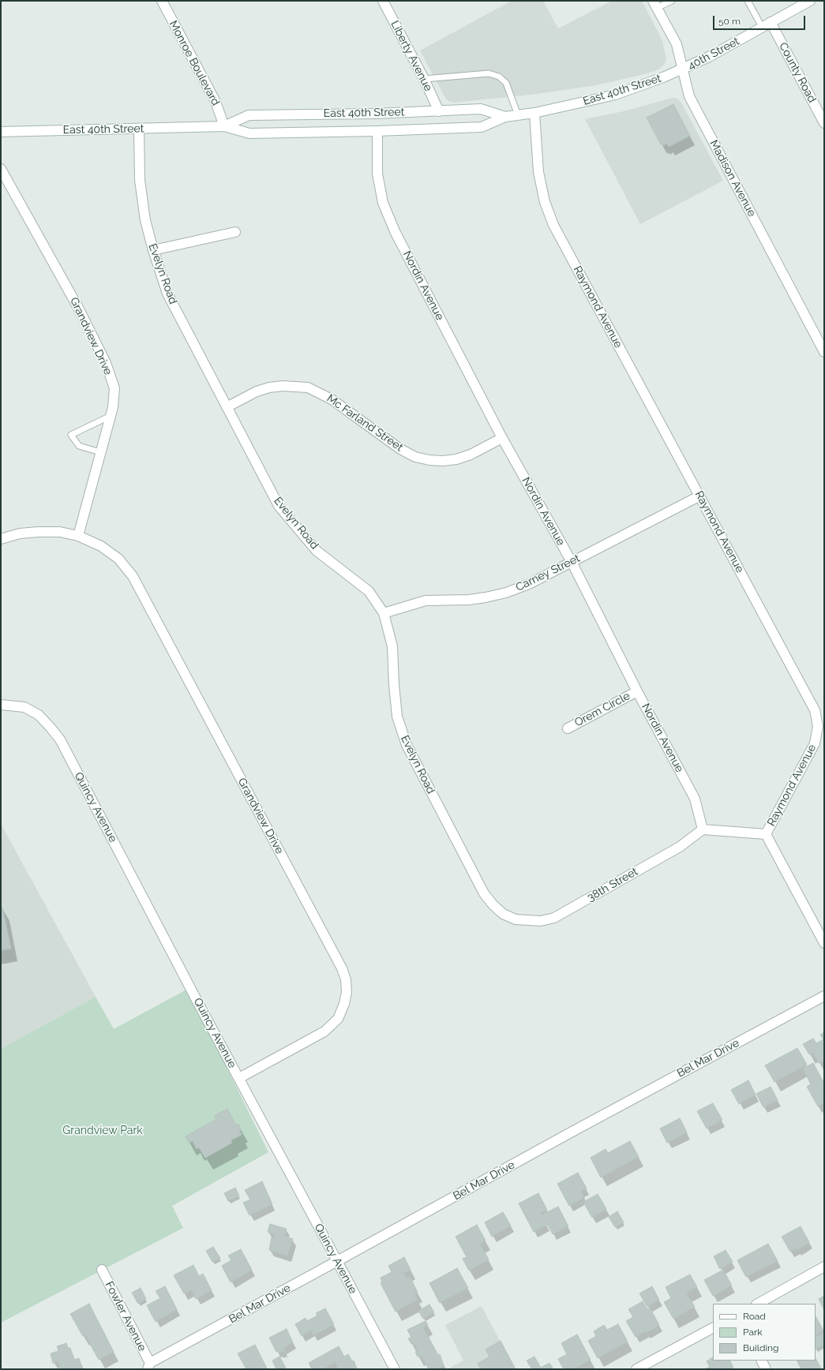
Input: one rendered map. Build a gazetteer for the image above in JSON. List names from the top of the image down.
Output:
{
  "streets": {
    "street": [
      "40th Street",
      "Liberty Avenue",
      "Monroe Boulevard",
      "County Road",
      "East 40th Street",
      "Madison Avenue",
      "Evelyn Road",
      "Nordin Avenue",
      "Raymond Avenue",
      "Grandview Drive",
      "Mc Farland Street",
      "Carney Street",
      "Orem Circle",
      "Quincy Avenue",
      "38th Street",
      "Bel Mar Drive",
      "Fowler Avenue"
    ]
  },
  "crossings": [
    ["40th Street", "County Road"],
    ["40th Street", "East 40th Street"],
    ["40th Street", "Madison Avenue"],
    ["Liberty Avenue", "East 40th Street"],
    ["Monroe Boulevard", "East 40th Street"],
    ["East 40th Street", "Madison Avenue"],
    ["East 40th Street", "Evelyn Road"],
    ["East 40th Street", "Nordin Avenue"],
    ["East 40th Street", "Raymond Avenue"],
    ["Evelyn Road", "Mc Farland Street"],
    ["Evelyn Road", "Carney Street"],
    ["Evelyn Road", "38th Street"],
    ["Nordin Avenue", "Mc Farland Street"],
    ["Nordin Avenue", "Carney Street"],
    ["Nordin Avenue", "Orem Circle"],
    ["Nordin Avenue", "38th Street"],
    ["Raymond Avenue", "Carney Street"],
    ["Grandview Drive", "Quincy Avenue"],
    ["Quincy Avenue", "Bel Mar Drive"],
    ["Bel Mar Drive", "Fowler Avenue"]
  ],
  "parks": ["Grandview Park"],
  "legend": ["Road", "Park", "Building"],
  "scale_bar": "50 m"
}
